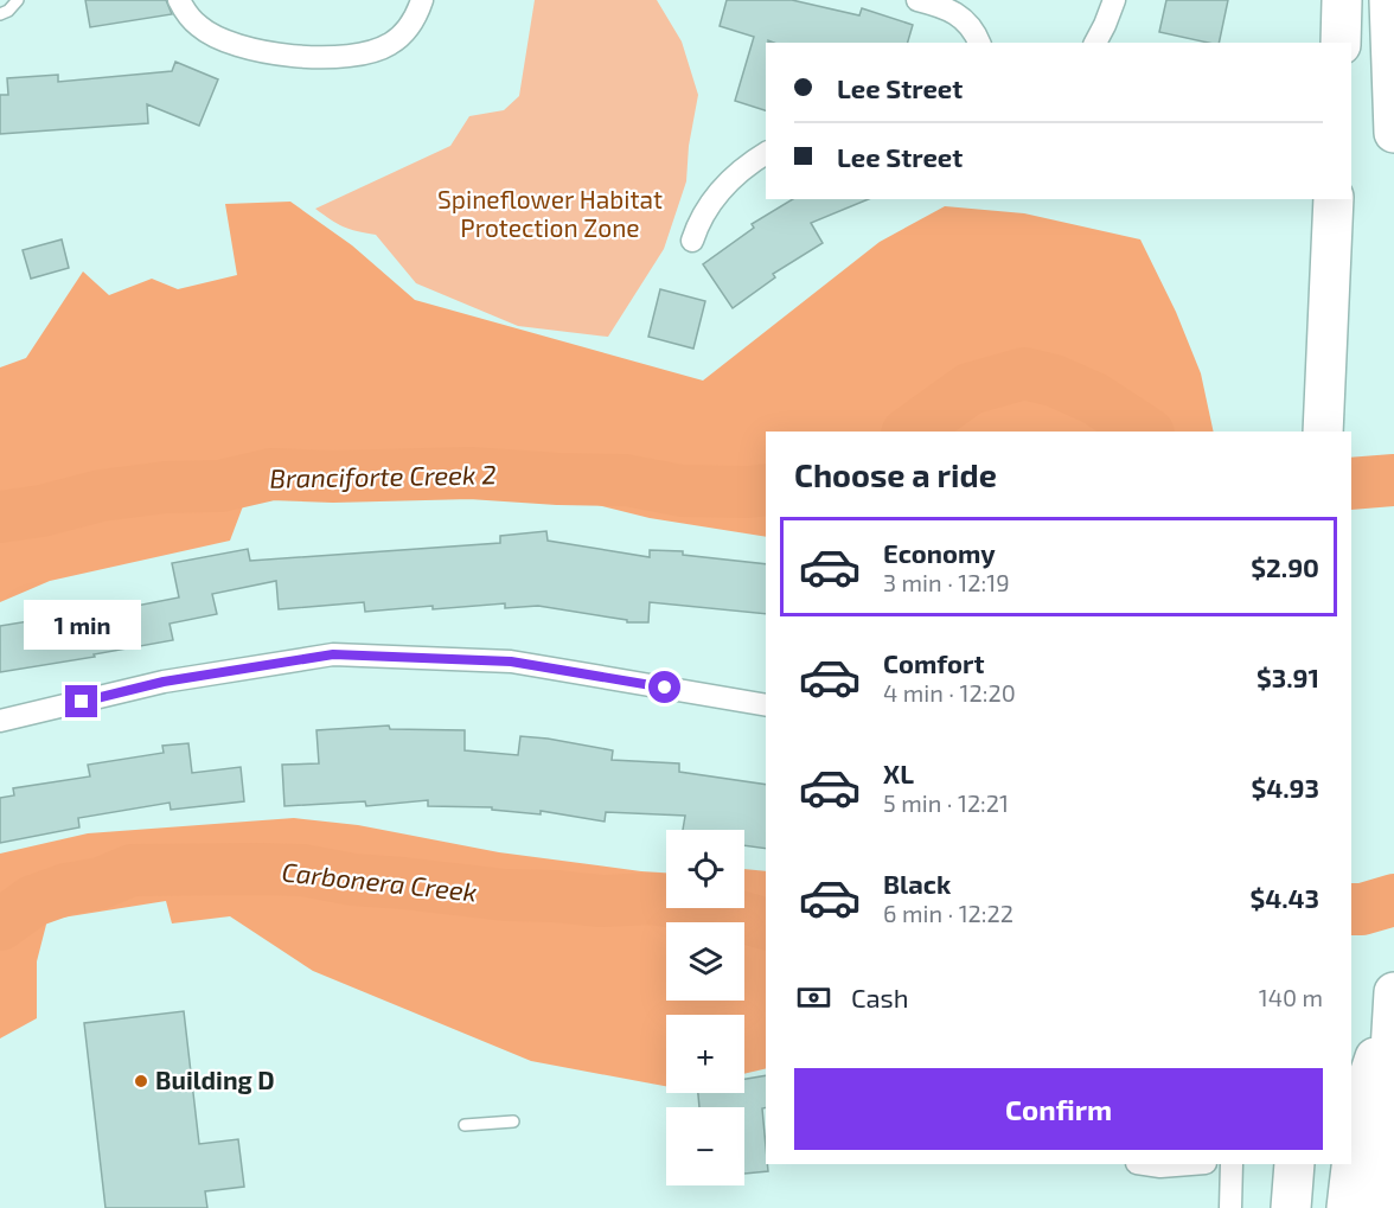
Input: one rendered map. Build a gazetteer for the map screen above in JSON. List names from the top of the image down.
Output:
{
  "water": ["Branciforte Creek 2", "Carbonera Creek"],
  "parks": ["Spineflower Habitat Protection Zone"],
  "places": ["Building D"],
  "page": {
    "banner": ["Lee Street", "Lee Street"],
    "heading": "Choose a ride",
    "list": [
      {
        "name": "Economy",
        "note": "3 min · 12:19",
        "value": "$2.90"
      },
      {
        "name": "Comfort",
        "note": "4 min · 12:20",
        "value": "$3.91"
      },
      {
        "name": "XL",
        "note": "5 min · 12:21",
        "value": "$4.93"
      },
      {
        "name": "Black",
        "note": "6 min · 12:22",
        "value": "$4.43"
      }
    ],
    "bubble": "1 min",
    "map_buttons": ["+", "−"],
    "pay": ["Cash", "140 m"],
    "buttons": "Confirm"
  }
}
